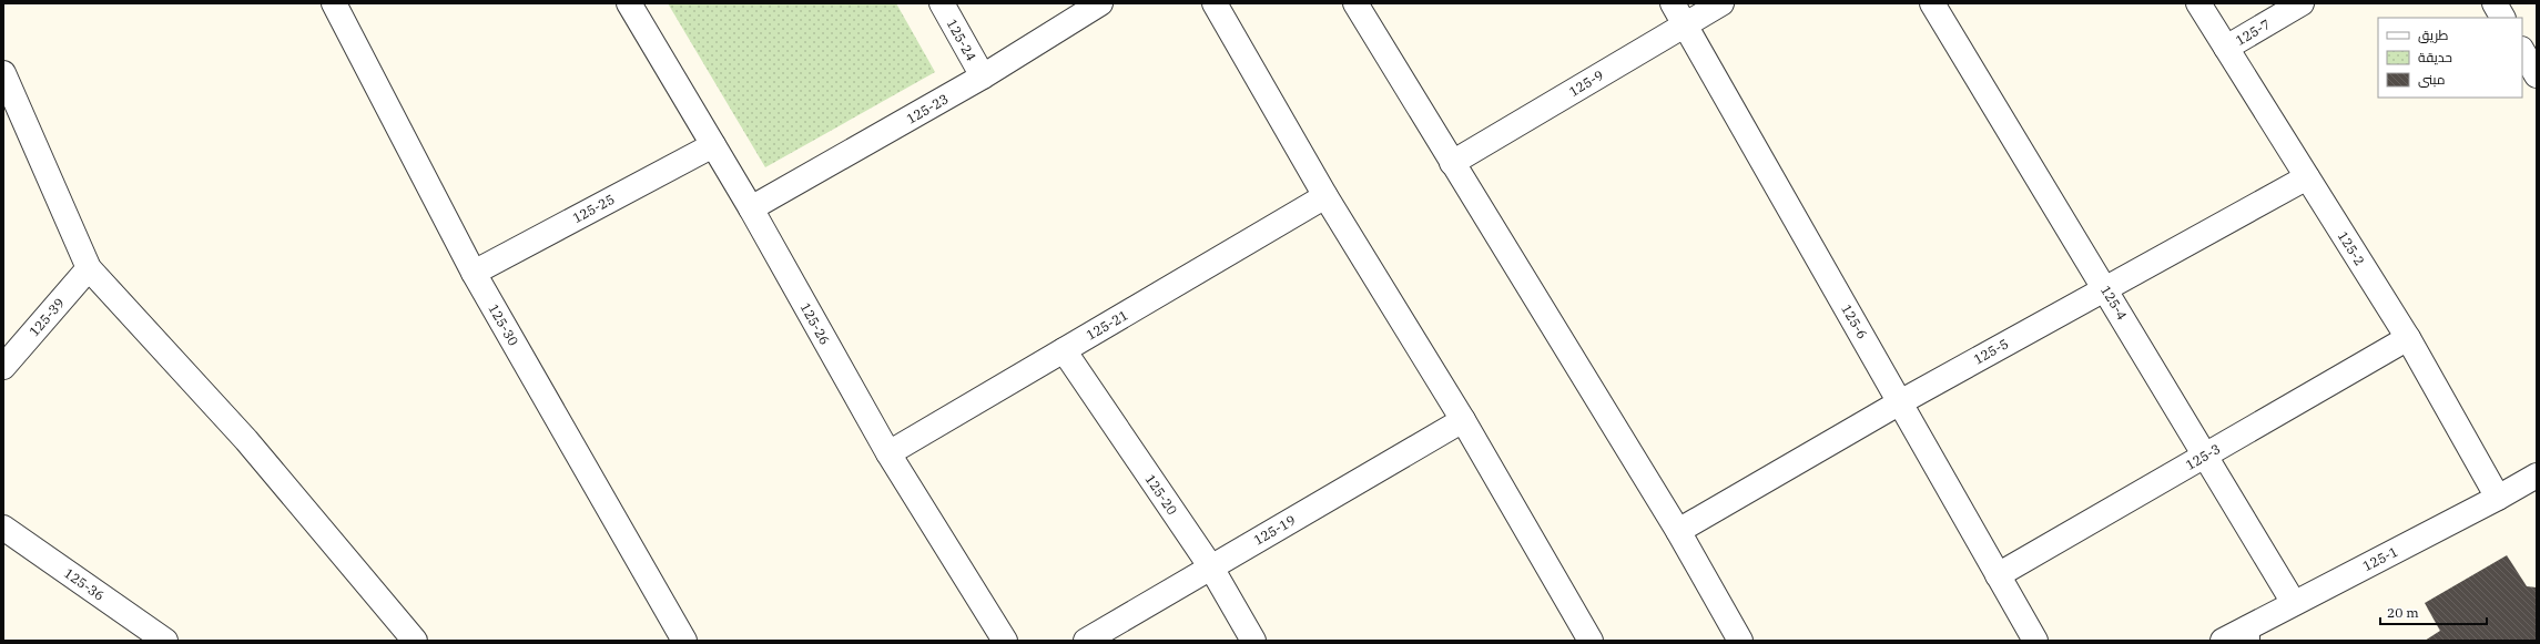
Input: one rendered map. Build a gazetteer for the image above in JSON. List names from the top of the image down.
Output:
{
  "streets": {
    "street": [
      "125-7",
      "125-24",
      "125-9",
      "125-23",
      "125-25",
      "125-2",
      "125-4",
      "125-39",
      "125-6",
      "125-26",
      "125-30",
      "125-21",
      "125-5",
      "125-3",
      "125-20",
      "125-19",
      "125-1",
      "125-36"
    ]
  },
  "crossings": [
    ["125-7", "125-2"],
    ["125-24", "125-23"],
    ["125-9", "125-6"],
    ["125-23", "125-26"],
    ["125-25", "125-26"],
    ["125-25", "125-30"],
    ["125-2", "125-5"],
    ["125-2", "125-3"],
    ["125-2", "125-1"],
    ["125-4", "125-5"],
    ["125-4", "125-3"],
    ["125-4", "125-1"],
    ["125-6", "125-5"],
    ["125-6", "125-3"],
    ["125-26", "125-21"],
    ["125-21", "125-20"],
    ["125-20", "125-19"]
  ],
  "legend": ["طريق", "حديقة", "مبنى"],
  "scale_bar": "20 m"
}
